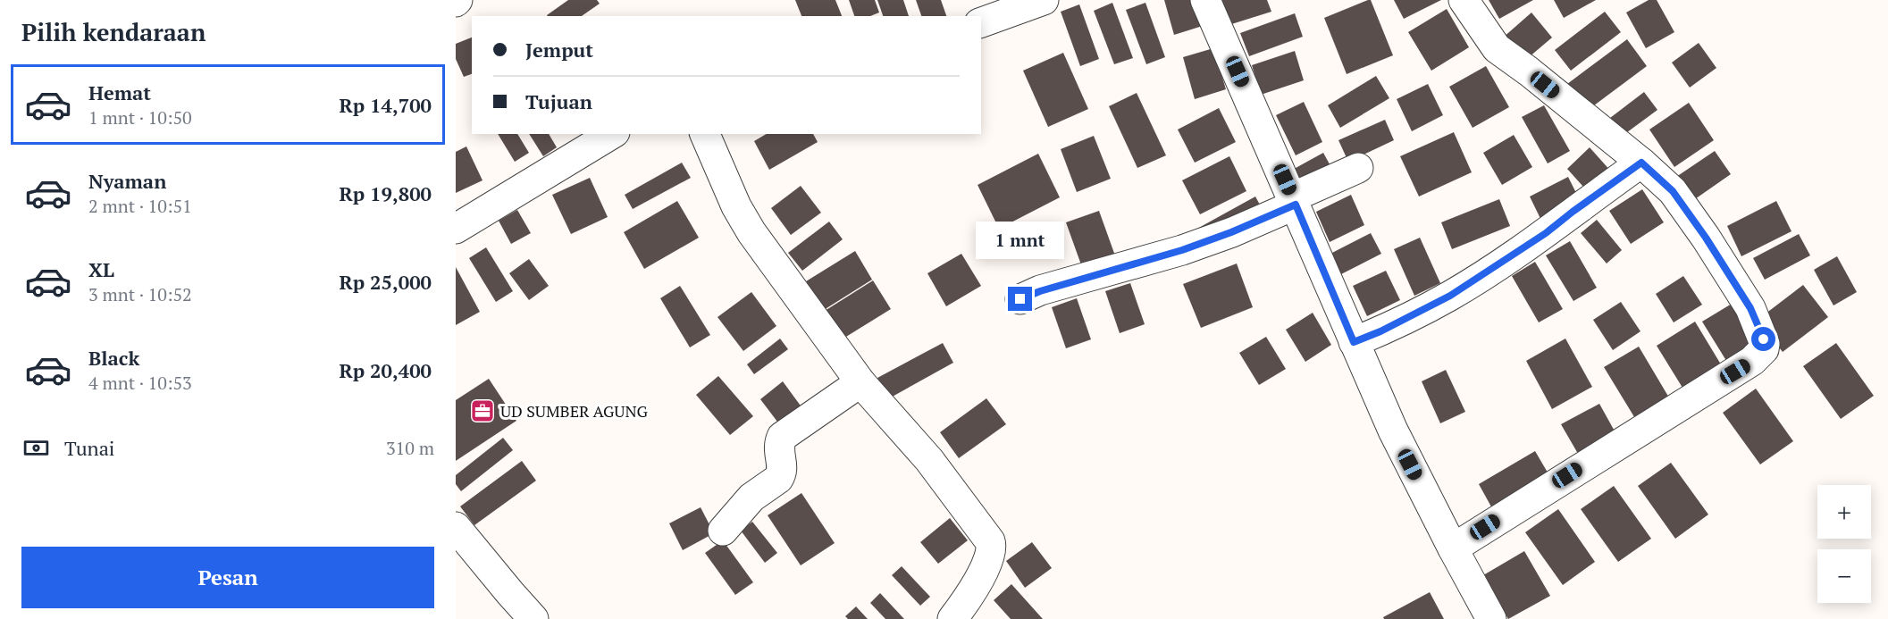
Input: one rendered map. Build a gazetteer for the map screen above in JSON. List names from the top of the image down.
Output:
{
  "places": {
    "office": ["UD SUMBER AGUNG"]
  },
  "page": {
    "heading": "Pilih kendaraan",
    "banner": ["Jemput", "Tujuan"],
    "list": [
      {
        "name": "Hemat",
        "note": "1 mnt · 10:50",
        "value": "Rp 14,700"
      },
      {
        "name": "Nyaman",
        "note": "2 mnt · 10:51",
        "value": "Rp 19,800"
      },
      {
        "name": "XL",
        "note": "3 mnt · 10:52",
        "value": "Rp 25,000"
      },
      {
        "name": "Black",
        "note": "4 mnt · 10:53",
        "value": "Rp 20,400"
      }
    ],
    "bubble": "1 mnt",
    "pay": ["Tunai", "310 m"],
    "map_buttons": ["+", "−"],
    "buttons": "Pesan"
  }
}
